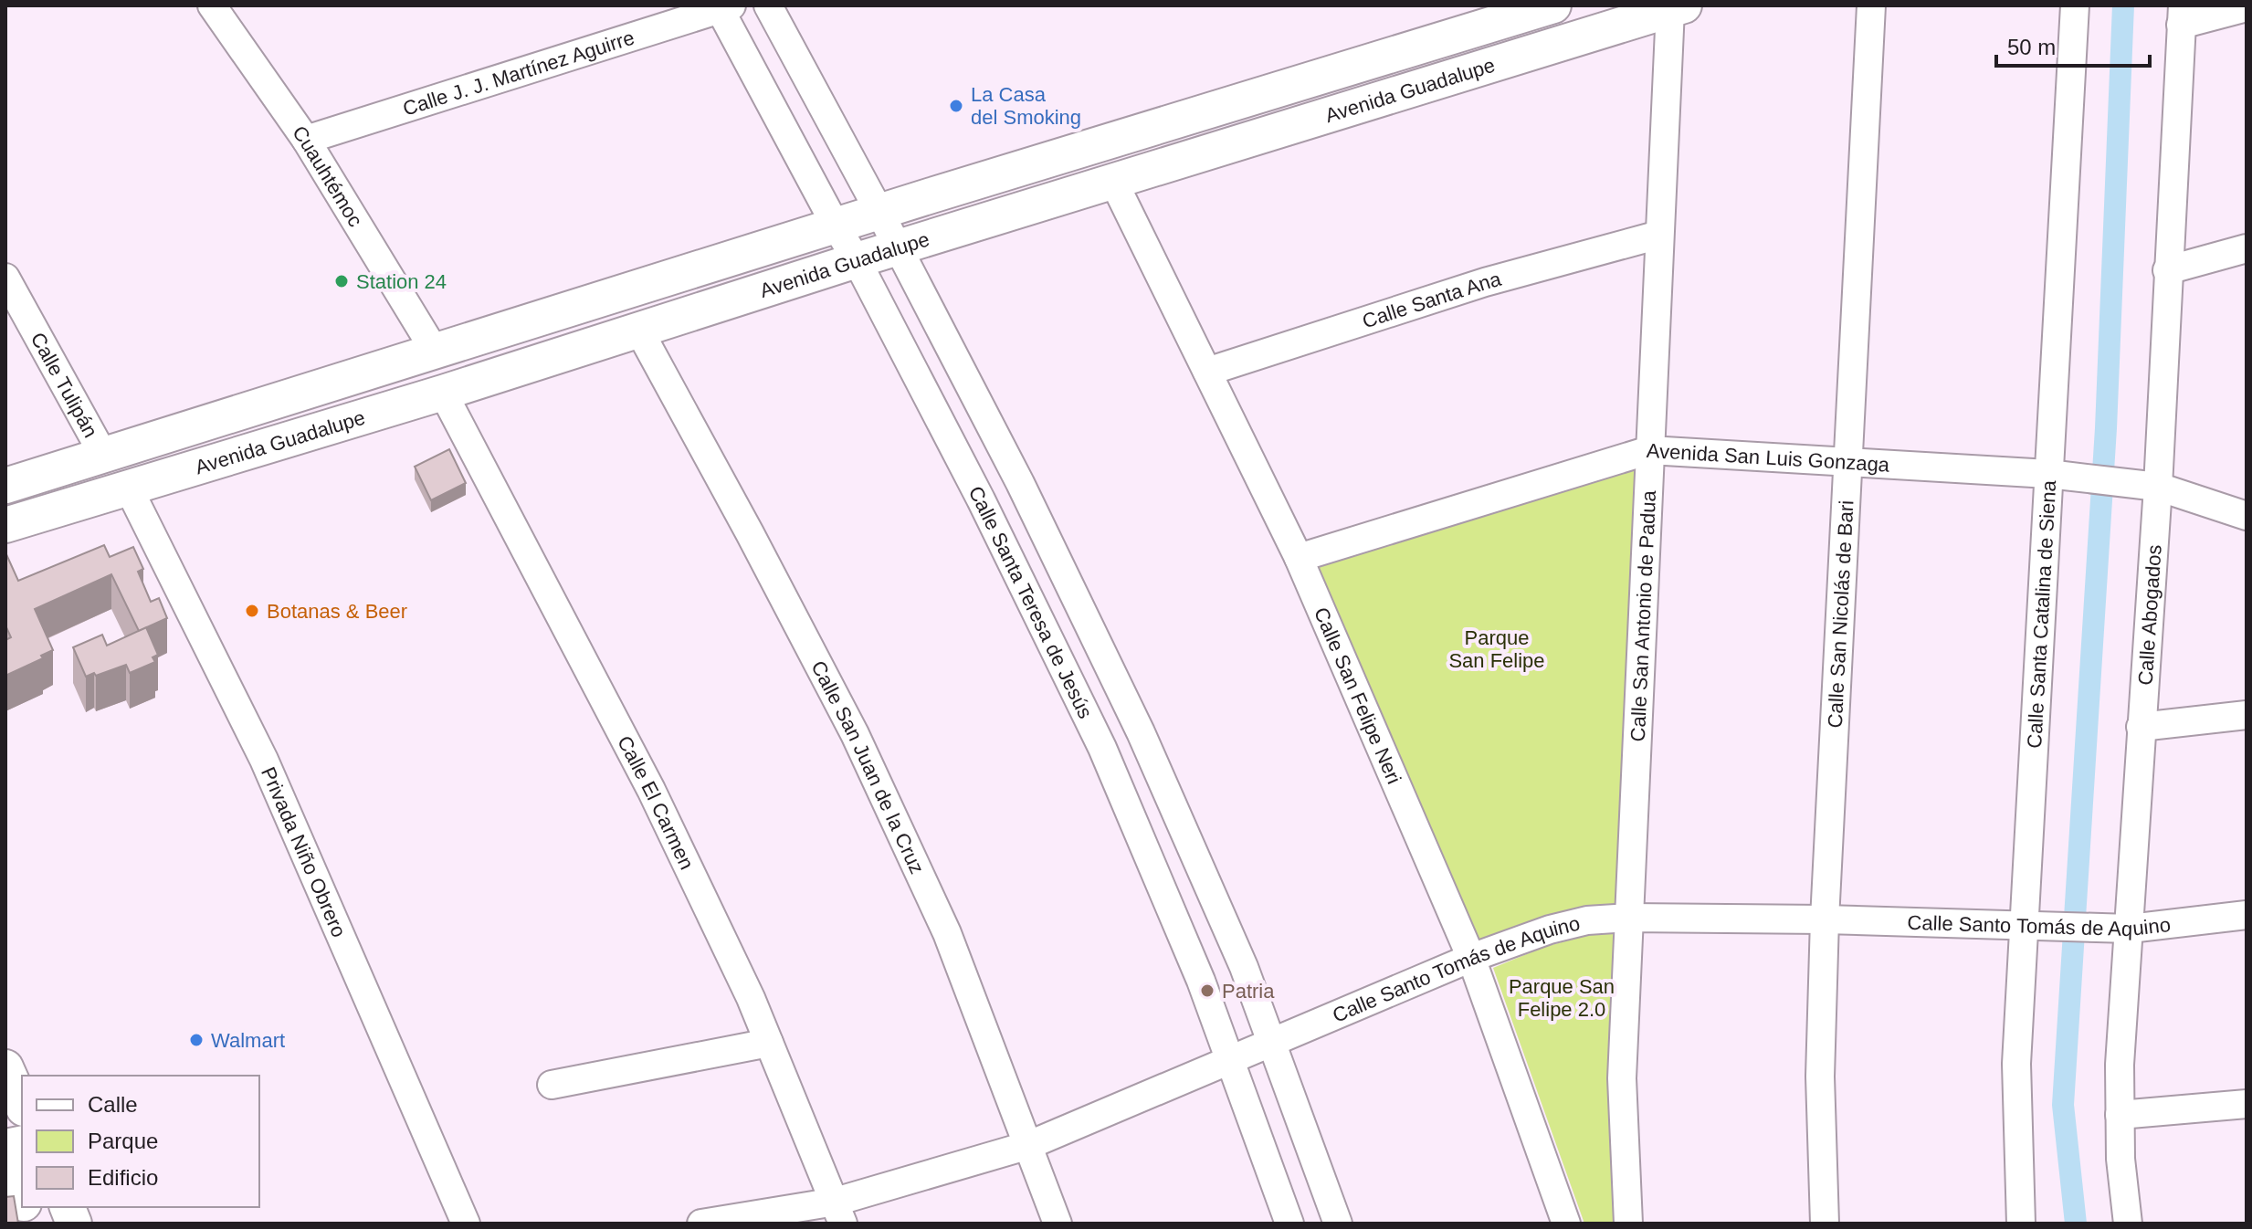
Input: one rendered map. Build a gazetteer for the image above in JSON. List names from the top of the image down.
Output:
{
  "streets": {
    "main road": ["Avenida Guadalupe"],
    "street": [
      "Calle J. J. Martínez Aguirre",
      "Cuauhtémoc",
      "Calle Santa Ana",
      "Calle Tulipán",
      "Avenida San Luis Gonzaga",
      "Calle Santa Teresa de Jesús",
      "Calle San Nicolás de Bari",
      "Calle Santa Catalina de Siena",
      "Calle Abogados",
      "Calle San Antonio de Padua",
      "Calle San Felipe Neri",
      "Calle San Juan de la Cruz",
      "Calle El Carmen",
      "Privada Niño Obrero",
      "Calle Santo Tomás de Aquino"
    ]
  },
  "crossings": [
    ["Calle J. J. Martínez Aguirre", "Cuauhtémoc"],
    ["Calle J. J. Martínez Aguirre", "Calle Santa Teresa de Jesús"],
    ["Avenida Guadalupe", "Cuauhtémoc"],
    ["Avenida Guadalupe", "Calle Tulipán"],
    ["Avenida Guadalupe", "Calle Santa Teresa de Jesús"],
    ["Avenida Guadalupe", "Calle San Antonio de Padua"],
    ["Avenida Guadalupe", "Calle San Felipe Neri"],
    ["Avenida Guadalupe", "Calle San Juan de la Cruz"],
    ["Avenida Guadalupe", "Calle El Carmen"],
    ["Avenida Guadalupe", "Privada Niño Obrero"],
    ["Calle Santa Ana", "Calle San Antonio de Padua"],
    ["Calle Santa Ana", "Calle San Felipe Neri"],
    ["Avenida San Luis Gonzaga", "Calle San Nicolás de Bari"],
    ["Avenida San Luis Gonzaga", "Calle Santa Catalina de Siena"],
    ["Avenida San Luis Gonzaga", "Calle Abogados"],
    ["Avenida San Luis Gonzaga", "Calle San Antonio de Padua"],
    ["Avenida San Luis Gonzaga", "Calle San Felipe Neri"],
    ["Calle Santa Teresa de Jesús", "Calle Santo Tomás de Aquino"],
    ["Calle San Nicolás de Bari", "Calle Santo Tomás de Aquino"],
    ["Calle Santa Catalina de Siena", "Calle Santo Tomás de Aquino"],
    ["Calle Abogados", "Calle Santo Tomás de Aquino"],
    ["Calle San Antonio de Padua", "Calle Santo Tomás de Aquino"],
    ["Calle San Felipe Neri", "Calle Santo Tomás de Aquino"],
    ["Calle San Juan de la Cruz", "Calle Santo Tomás de Aquino"],
    ["Calle El Carmen", "Calle Santo Tomás de Aquino"]
  ],
  "parks": ["Parque San Felipe", "Parque San Felipe 2.0"],
  "places": [
    "La Casa del Smoking",
    "Station 24",
    "Botanas & Beer",
    "Patria",
    "Walmart"
  ],
  "legend": ["Calle", "Parque", "Edificio"],
  "scale_bar": "50 m"
}
